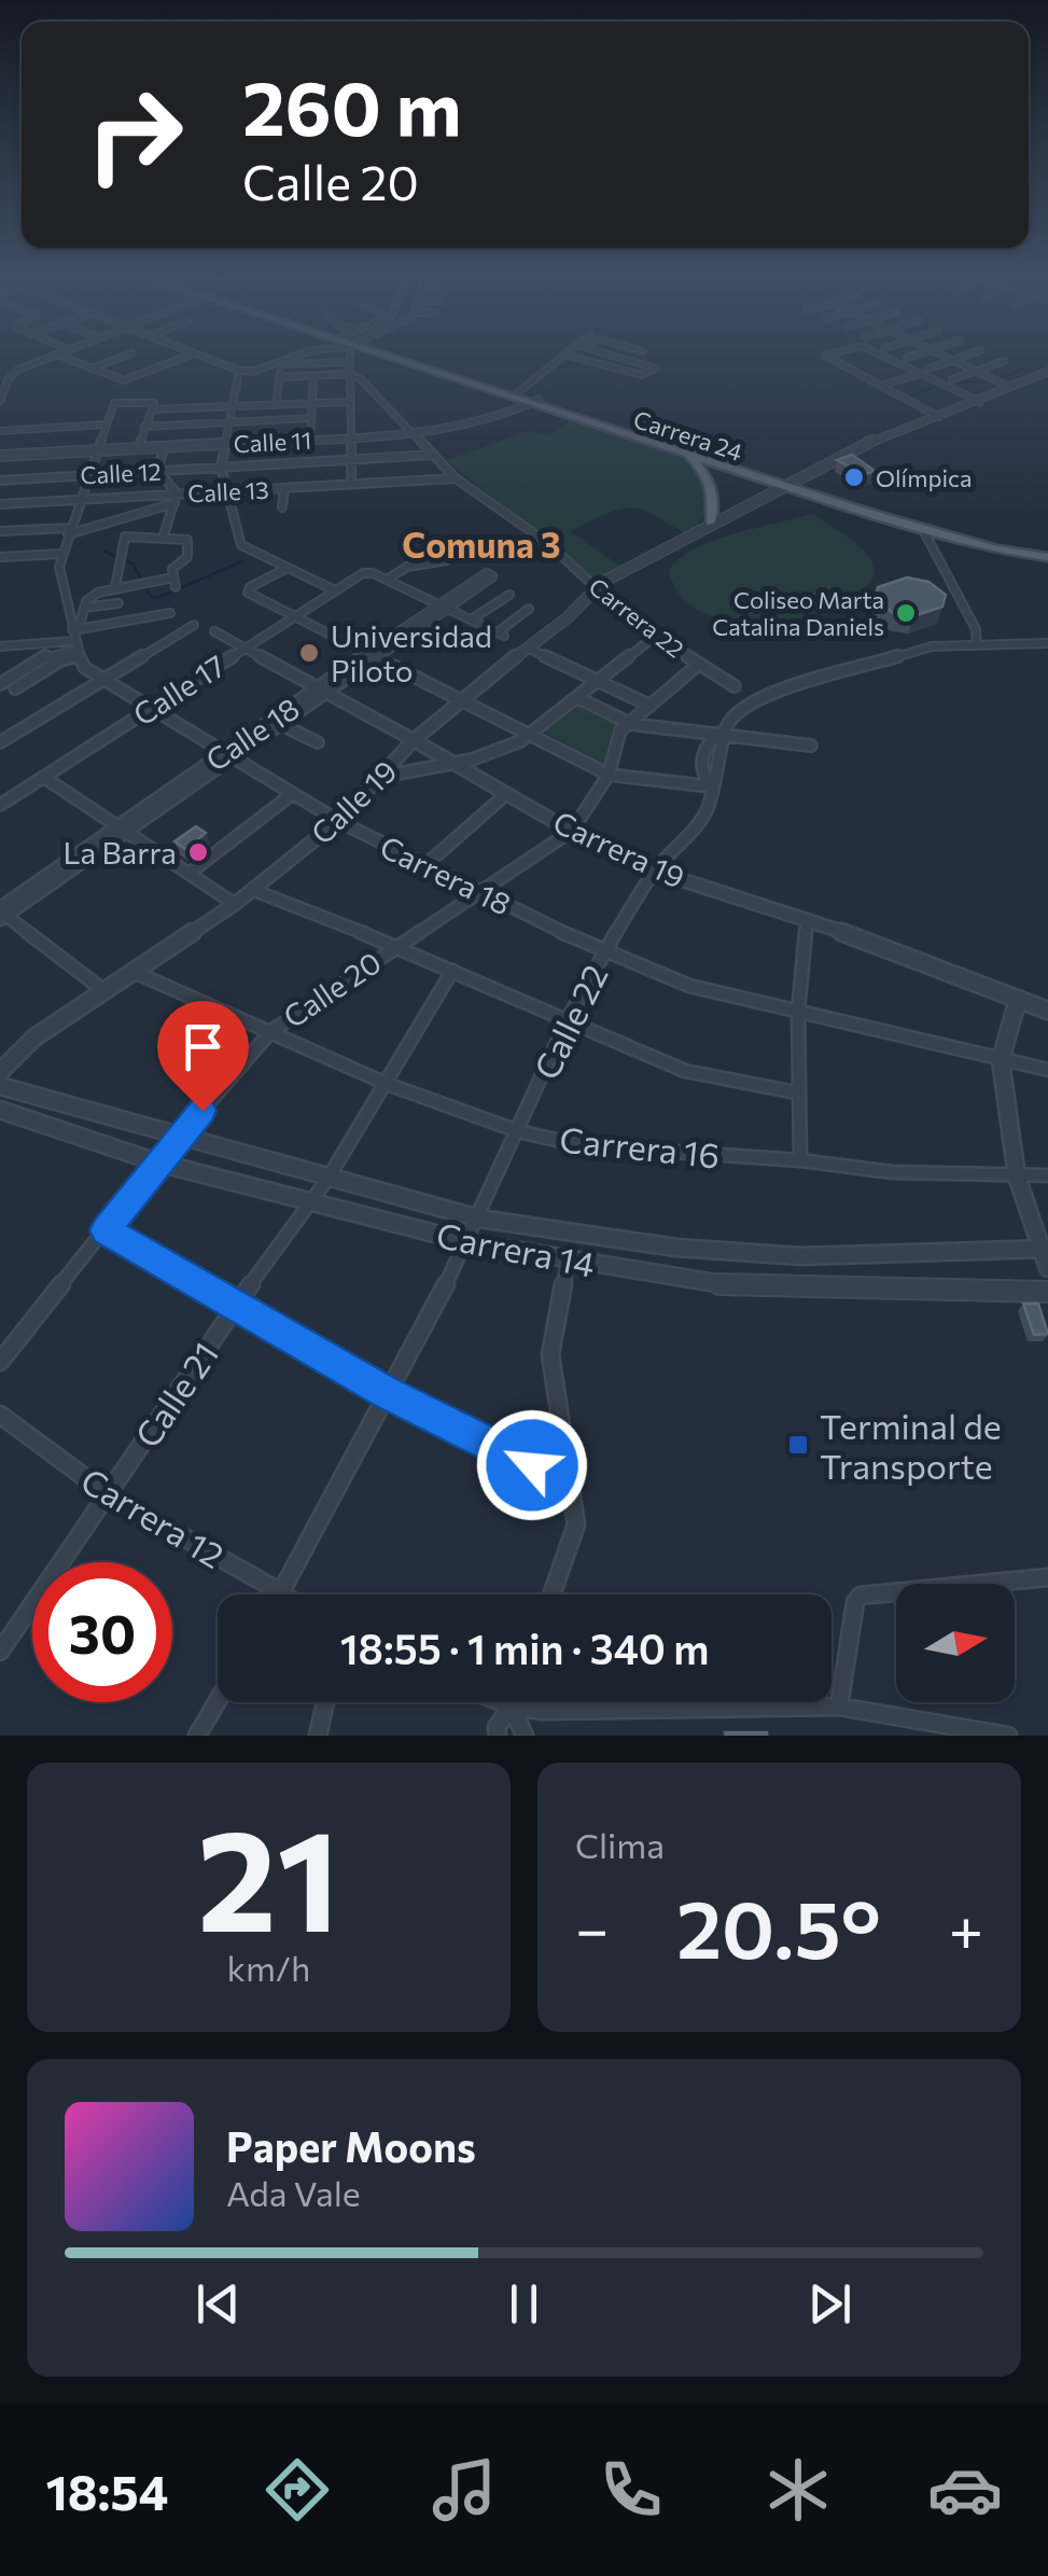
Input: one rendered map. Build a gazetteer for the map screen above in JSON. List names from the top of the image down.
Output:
{
  "streets": {
    "main road": ["Carrera 24"],
    "street": [
      "Calle 11",
      "Calle 12",
      "Calle 13",
      "Carrera 22",
      "Calle 17",
      "Calle 18",
      "Calle 19",
      "Carrera 19",
      "Carrera 18",
      "Calle 20",
      "Calle 22",
      "Carrera 16",
      "Carrera 14",
      "Calle 21",
      "Carrera 12"
    ]
  },
  "crossings": [
    ["Carrera 24", "Calle 11"],
    ["Carrera 24", "Calle 19"],
    ["Calle 11", "Carrera 22"],
    ["Calle 12", "Carrera 22"],
    ["Calle 13", "Carrera 22"],
    ["Carrera 22", "Calle 19"],
    ["Carrera 22", "Calle 20"],
    ["Calle 17", "Carrera 19"],
    ["Calle 17", "Carrera 18"],
    ["Calle 18", "Carrera 19"],
    ["Calle 18", "Carrera 18"],
    ["Calle 19", "Carrera 19"],
    ["Calle 19", "Carrera 18"],
    ["Calle 19", "Carrera 16"],
    ["Carrera 19", "Calle 20"],
    ["Carrera 19", "Calle 22"],
    ["Carrera 18", "Calle 20"],
    ["Carrera 18", "Calle 22"],
    ["Calle 20", "Carrera 16"],
    ["Calle 20", "Carrera 14"],
    ["Calle 22", "Carrera 16"],
    ["Calle 22", "Carrera 14"],
    ["Calle 22", "Carrera 12"],
    ["Carrera 16", "Calle 21"],
    ["Carrera 14", "Calle 21"],
    ["Calle 21", "Carrera 12"]
  ],
  "districts": ["Comuna 3"],
  "places": {
    "other": [
      "Olímpica",
      "Coliseo Marta Catalina Daniels",
      "Universidad Piloto",
      "La Barra"
    ],
    "transit": ["Terminal de Transporte"]
  },
  "north": "right",
  "page": {
    "turn": ["260 m", "Calle 20"],
    "limit": "30",
    "trip": "18:55 · 1 min · 340 m",
    "tile": [
      ["21", "km/h"],
      "Clima"
    ],
    "heat": ["−", "20.5°", "+"],
    "song": ["Paper Moons", "Ada Vale"],
    "tabs": "18:54"
  }
}
